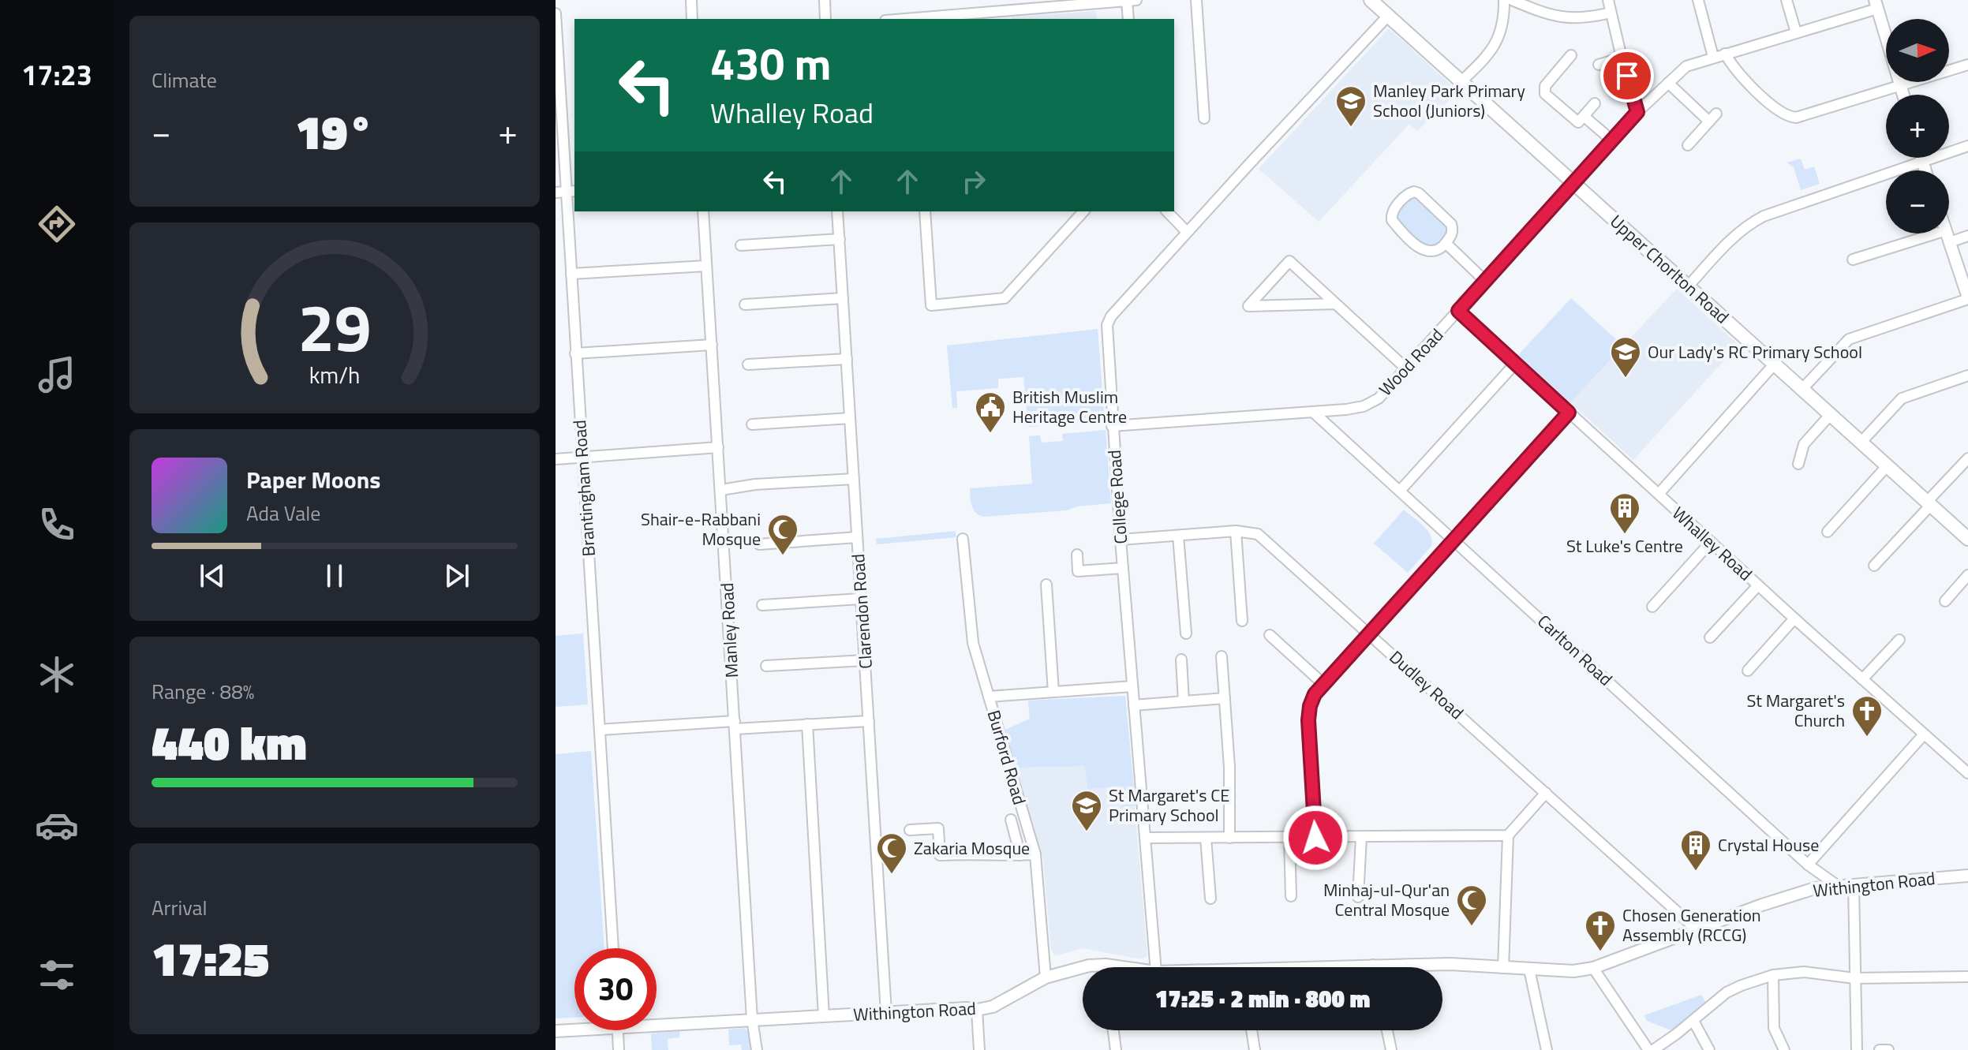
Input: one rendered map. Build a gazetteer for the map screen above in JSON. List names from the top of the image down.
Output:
{
  "streets": {
    "main road": ["Upper Chorlton Road"],
    "street": [
      "Wood Road",
      "Brantingham Road",
      "College Road",
      "Whalley Road",
      "Clarendon Road",
      "Manley Road",
      "Carlton Road",
      "Dudley Road",
      "Burford Road",
      "Withington Road"
    ]
  },
  "crossings": [
    ["Upper Chorlton Road", "Wood Road"],
    ["Upper Chorlton Road", "College Road"],
    ["Wood Road", "College Road"],
    ["Wood Road", "Whalley Road"],
    ["Wood Road", "Carlton Road"],
    ["College Road", "Dudley Road"],
    ["Clarendon Road", "Withington Road"],
    ["Manley Road", "Withington Road"],
    ["Carlton Road", "Withington Road"],
    ["Dudley Road", "Withington Road"],
    ["Burford Road", "Withington Road"]
  ],
  "places": {
    "school or university": ["Manley Park Primary School (Juniors)", "Our Lady's RC Primary School", "St Margaret's CE Primary School"],
    "public building": ["British Muslim Heritage Centre"],
    "building": ["St Luke's Centre", "Crystal House"],
    "mosque": ["Shair-e-Rabbani Mosque", "Zakaria Mosque", "Minhaj-ul-Qur'an Central Mosque"],
    "church": ["St Margaret's Church", "Chosen Generation Assembly (RCCG)"]
  },
  "north": "right",
  "page": {
    "tabs": "17:23",
    "tile": [
      "Climate",
      ["Range · 88%", "440 km"],
      ["Arrival", "17:25"]
    ],
    "map_buttons": ["+", "−"],
    "turn": ["430 m", "Whalley Road"],
    "heat": ["−", "19°", "+"],
    "song": ["Paper Moons", "Ada Vale"],
    "limit": "30",
    "trip": "17:25 · 2 min · 800 m",
    "gauge": ["29", "km/h"]
  }
}
